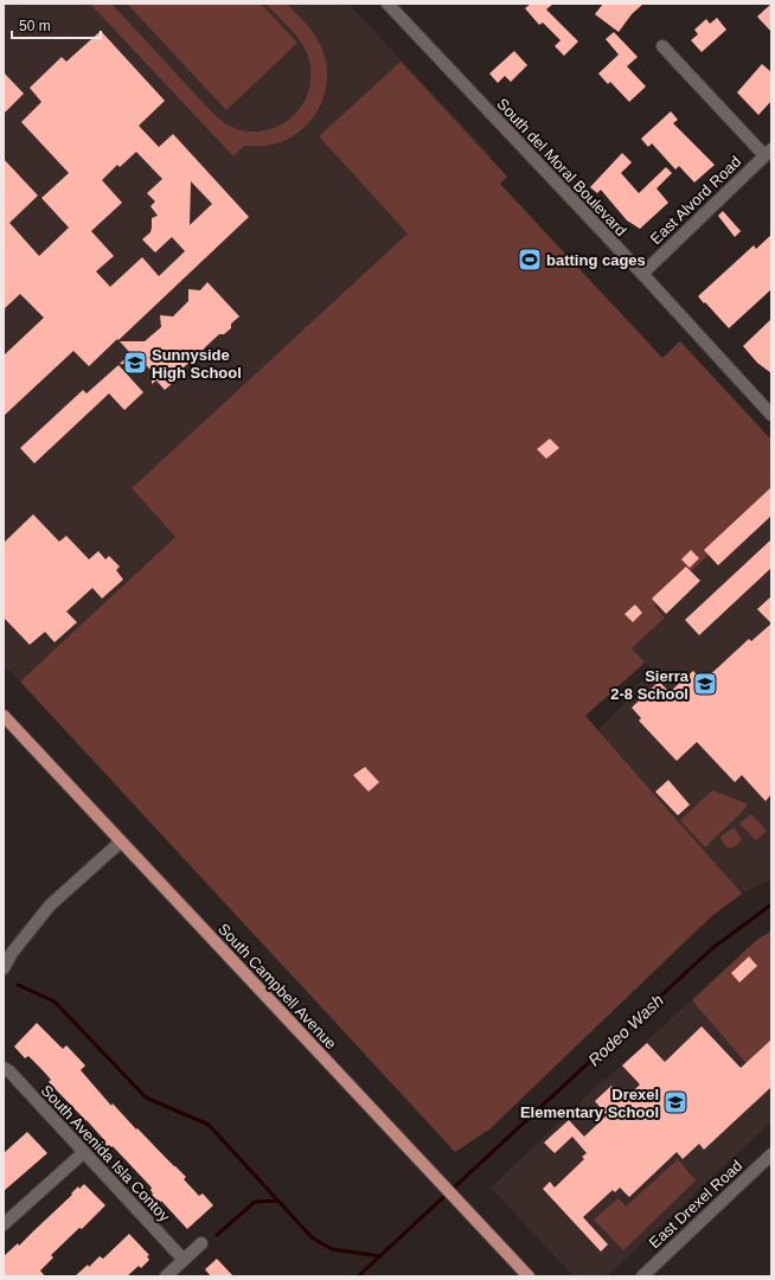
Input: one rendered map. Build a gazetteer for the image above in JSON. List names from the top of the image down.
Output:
{
  "streets": {
    "main road": ["South Campbell Avenue"],
    "street": [
      "South del Moral Boulevard",
      "East Alvord Road",
      "South Avenida Isla Contoy",
      "East Drexel Road"
    ]
  },
  "crossings": [
    ["South del Moral Boulevard", "East Alvord Road"]
  ],
  "water": ["Rodeo Wash"],
  "places": {
    "sports": ["batting cages"],
    "school or university": ["Sunnyside High School", "Sierra 2-8 School", "Drexel Elementary School"]
  },
  "scale_bar": "50 m"
}
